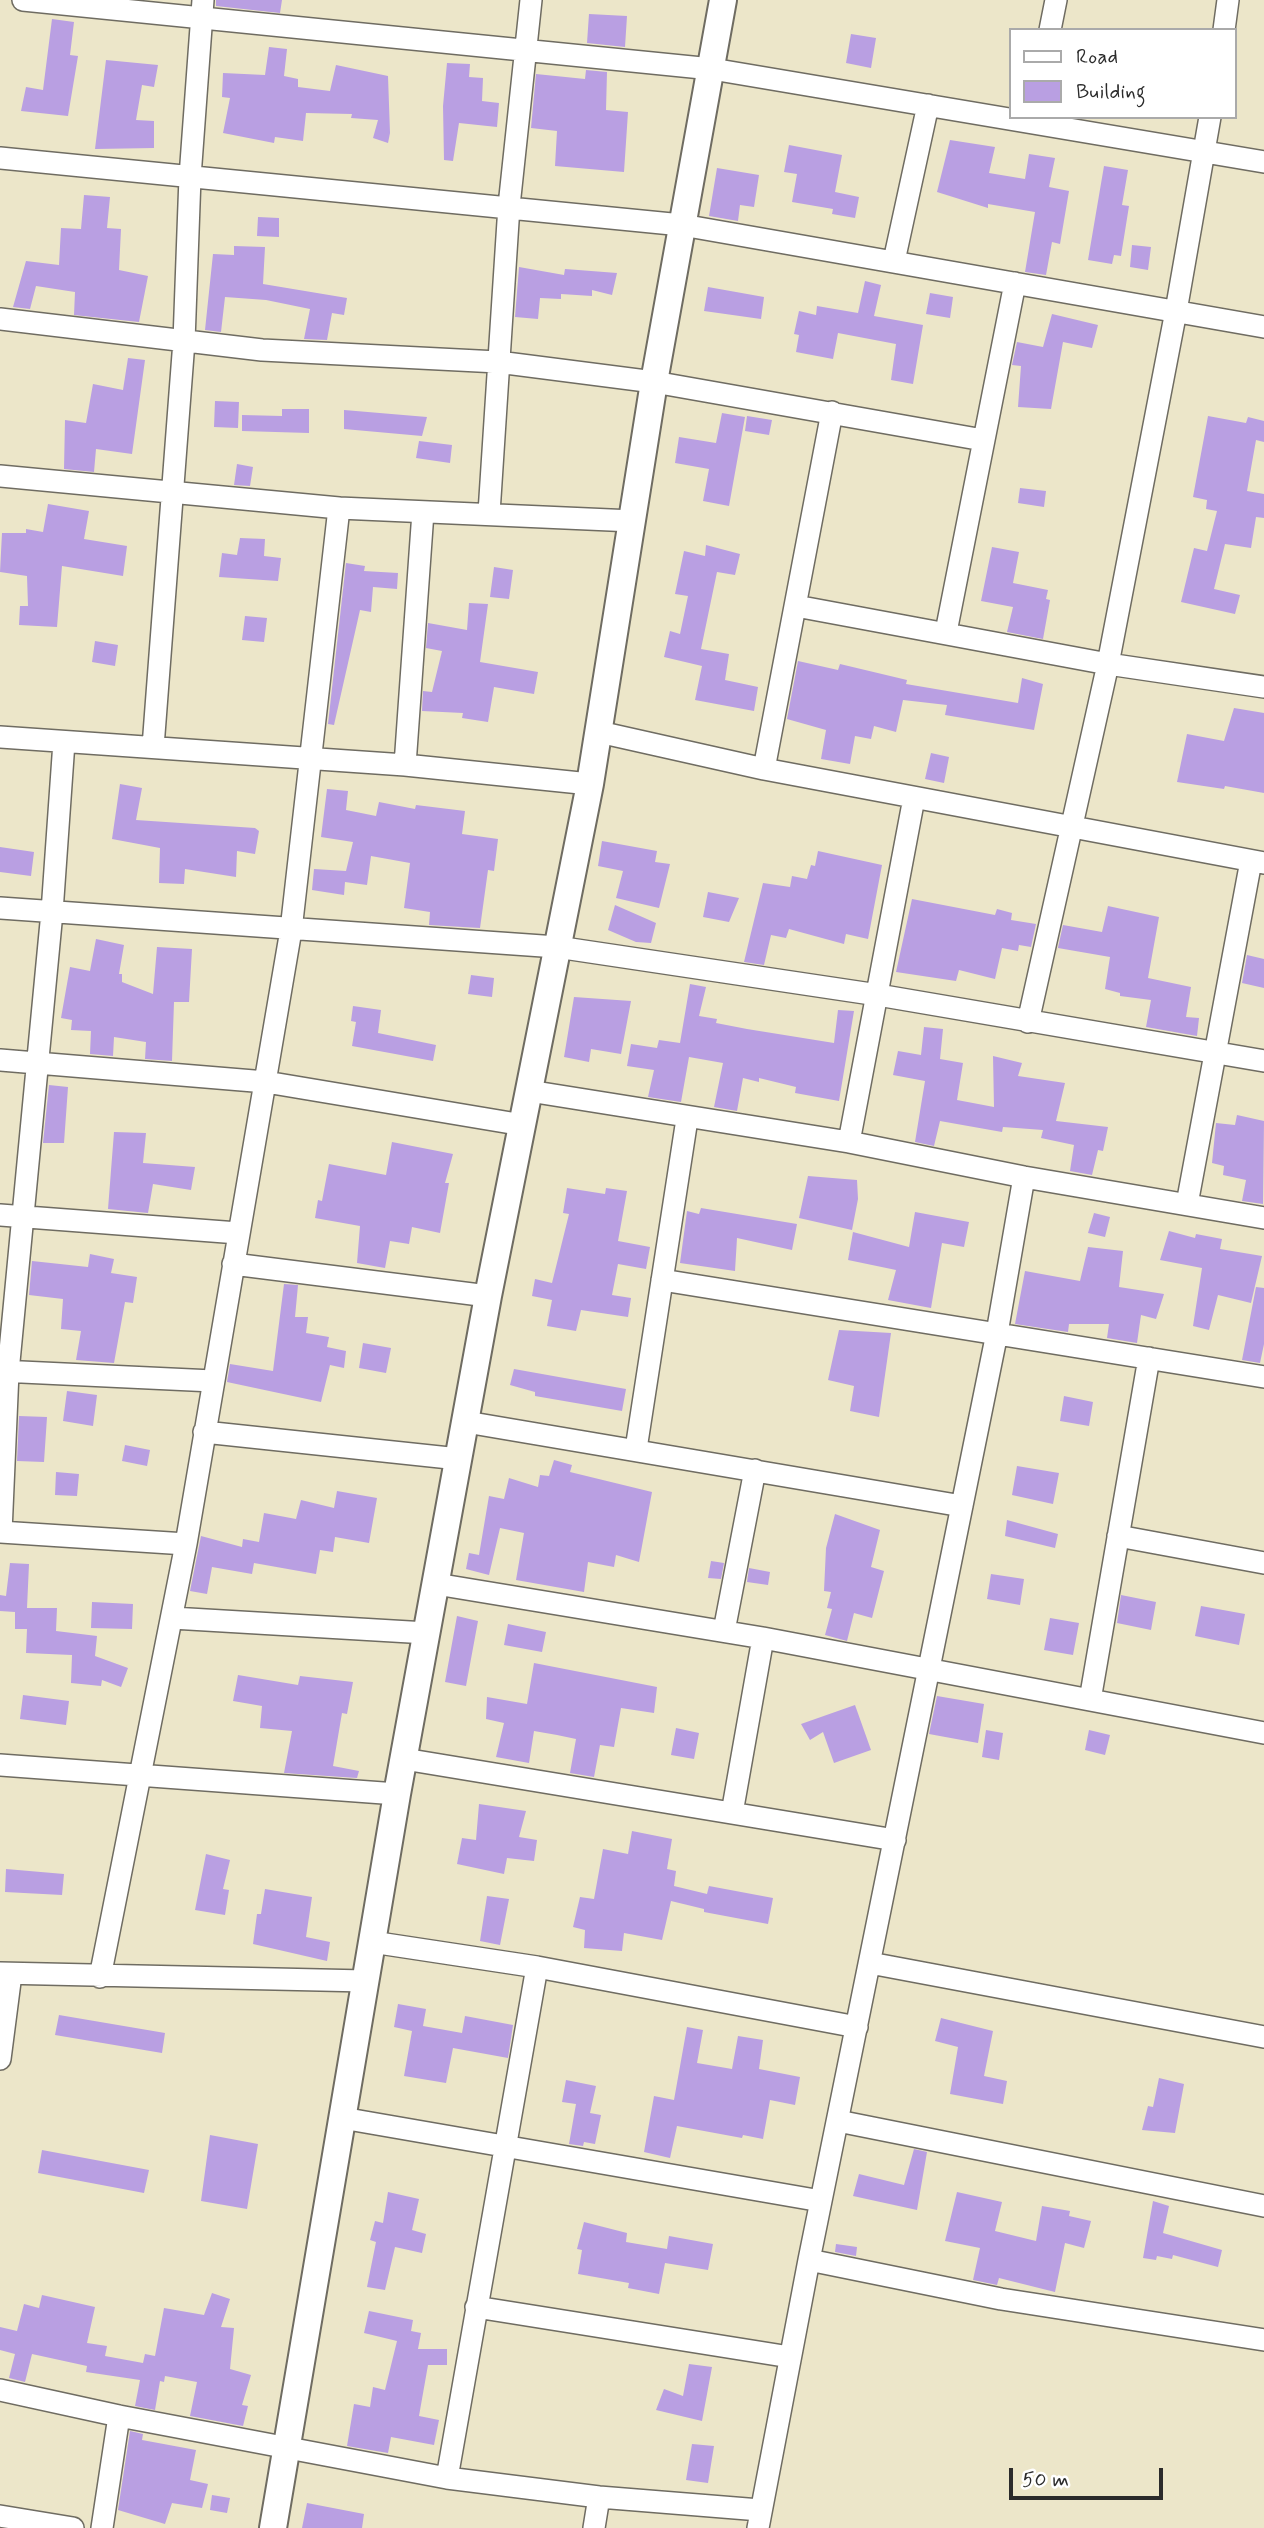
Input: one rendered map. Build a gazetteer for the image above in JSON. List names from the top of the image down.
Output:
{
  "legend": ["Road", "Building"],
  "scale_bar": "50 m"
}
